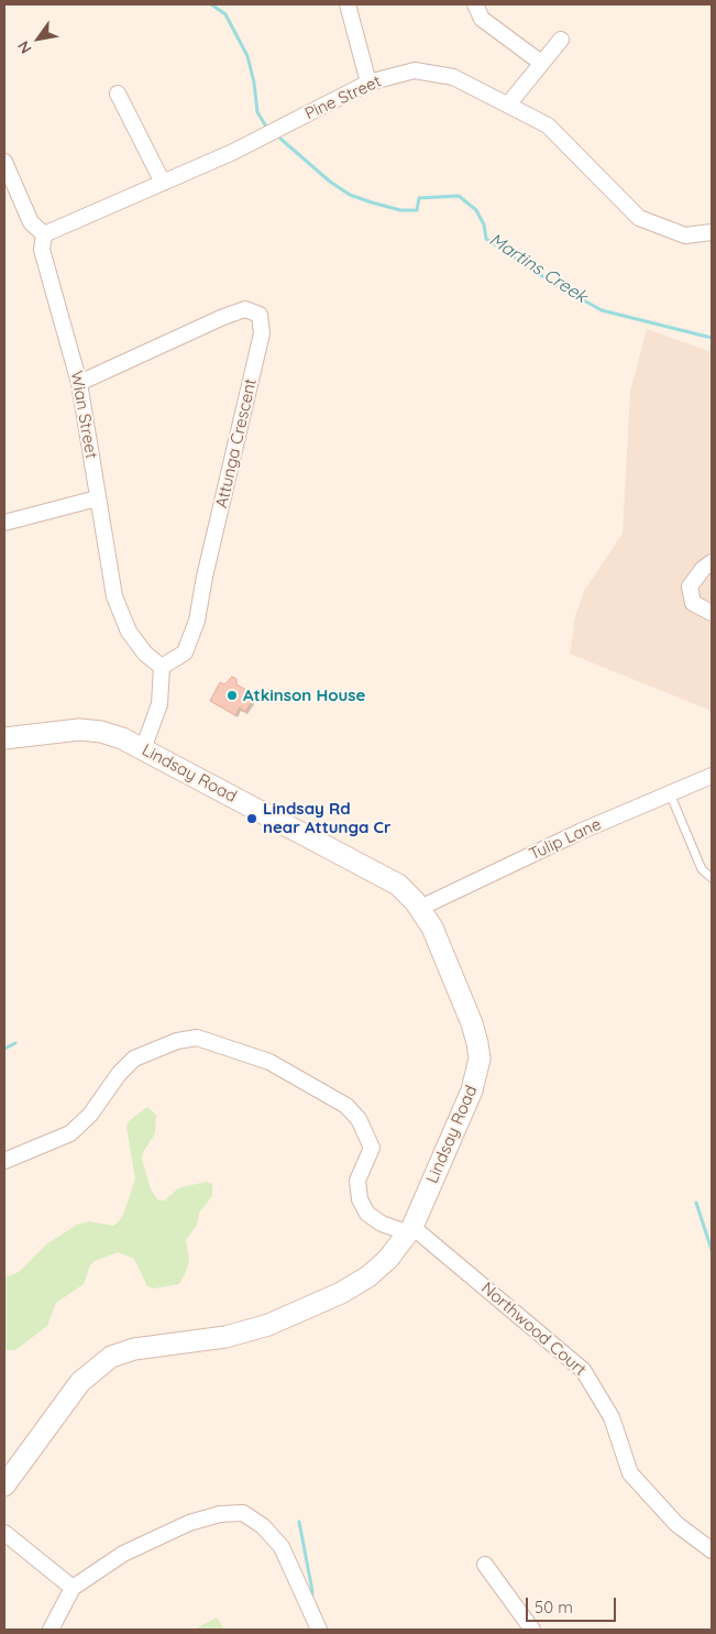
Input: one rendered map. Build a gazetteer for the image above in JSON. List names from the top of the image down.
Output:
{
  "streets": {
    "street": [
      "Pine Street",
      "Wian Street",
      "Attunga Crescent",
      "Lindsay Road",
      "Tulip Lane",
      "Northwood Court"
    ]
  },
  "crossings": [
    ["Pine Street", "Wian Street"],
    ["Wian Street", "Attunga Crescent"],
    ["Lindsay Road", "Tulip Lane"],
    ["Lindsay Road", "Northwood Court"]
  ],
  "water": ["Martins Creek"],
  "places": ["Atkinson House", "Lindsay Rd near Attunga Cr"],
  "scale_bar": "50 m",
  "north": "bottom left"
}
